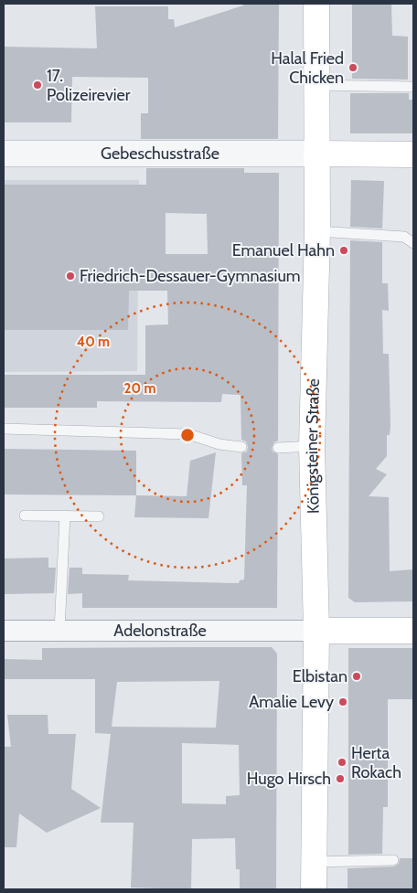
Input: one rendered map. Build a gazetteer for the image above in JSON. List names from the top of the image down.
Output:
{
  "streets": {
    "main road": ["Königsteiner Straße"],
    "street": ["Gebeschusstraße", "Adelonstraße"]
  },
  "crossings": [
    ["Gebeschusstraße", "Königsteiner Straße"],
    ["Königsteiner Straße", "Adelonstraße"]
  ],
  "places": [
    "Halal Fried Chicken",
    "17. Polizeirevier",
    "Emanuel Hahn",
    "Friedrich-Dessauer-Gymnasium",
    "Elbistan",
    "Amalie Levy",
    "Herta Rokach",
    "Hugo Hirsch"
  ],
  "rings": ["40 m", "20 m"]
}
